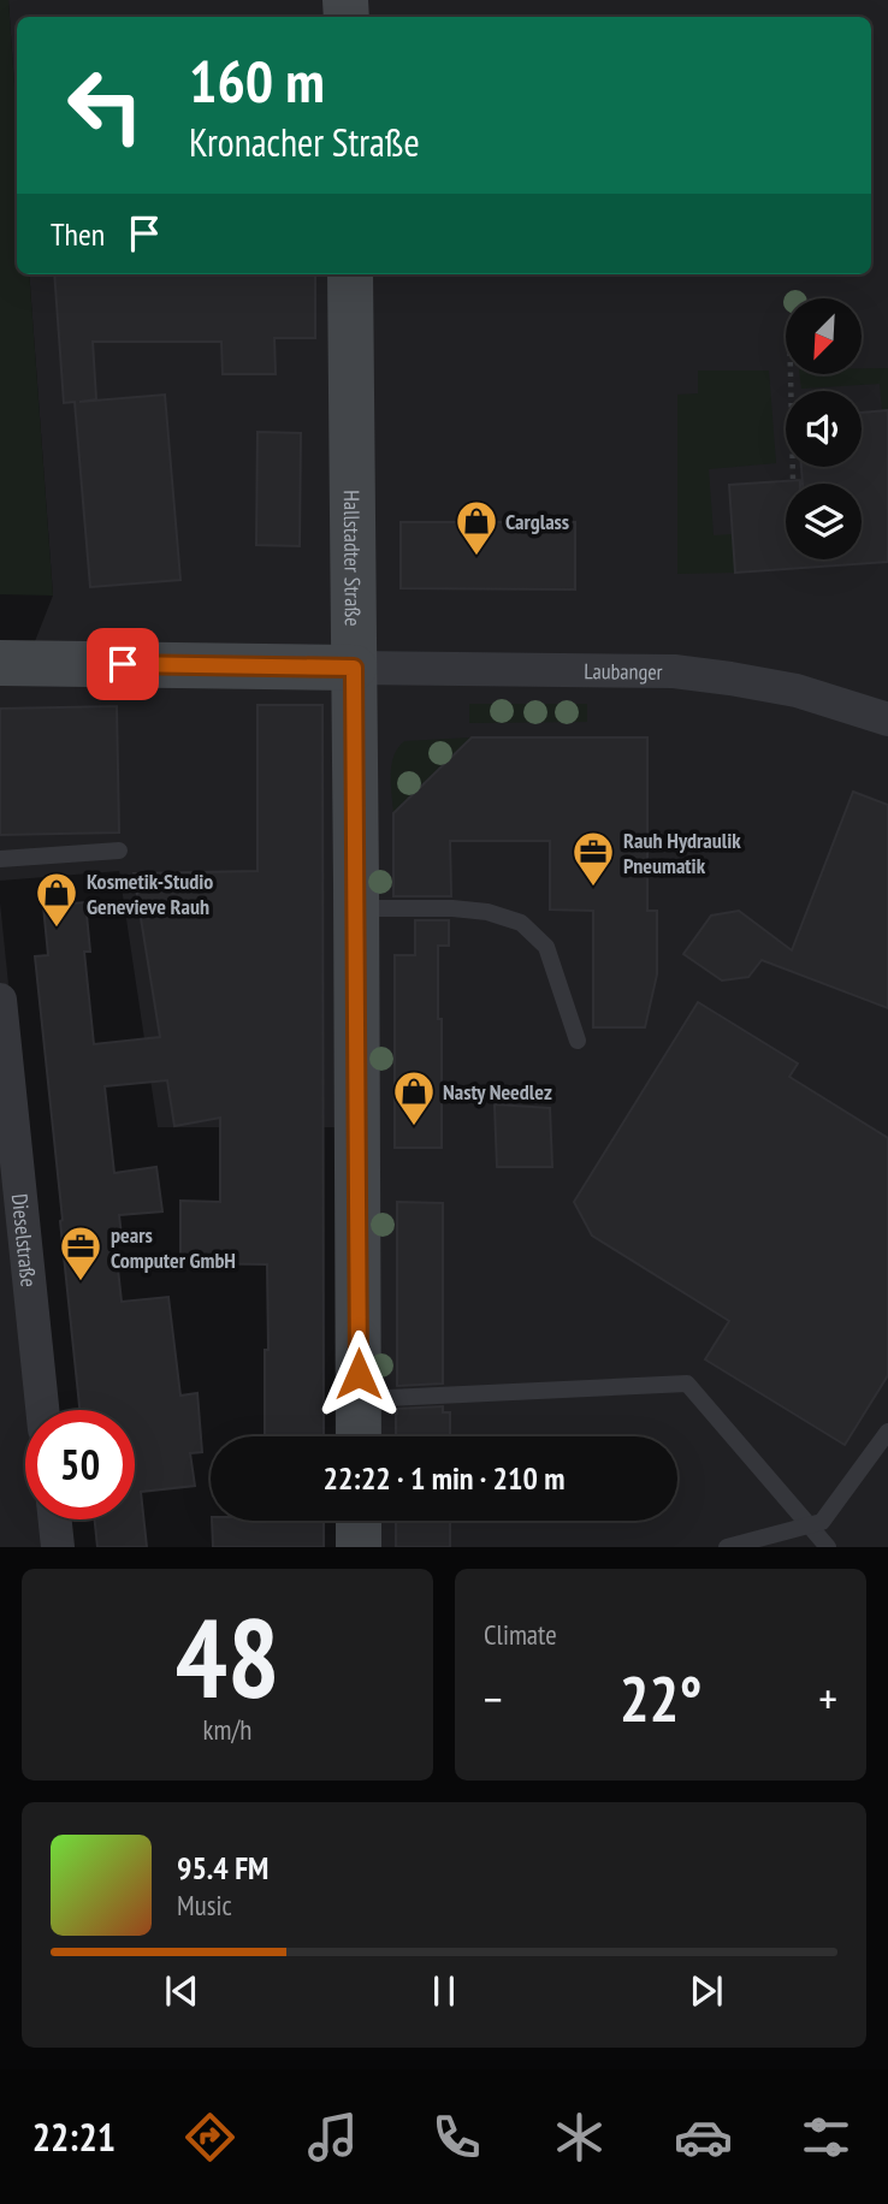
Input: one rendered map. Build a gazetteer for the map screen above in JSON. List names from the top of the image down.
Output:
{
  "streets": {
    "main road": ["Hallstadter Straße"],
    "street": ["Laubanger", "Dieselstraße"]
  },
  "crossings": [
    ["Hallstadter Straße", "Laubanger"]
  ],
  "places": {
    "shop": ["Carglass", "Kosmetik-Studio Genevieve Rauh", "Nasty Needlez"],
    "office": ["Rauh Hydraulik Pneumatik", "pears Computer GmbH"]
  },
  "north": "bottom left",
  "page": {
    "turn": ["160 m", "Kronacher Straße"],
    "then": "Then",
    "limit": "50",
    "trip": "22:22 · 1 min · 210 m",
    "tile": [
      ["48", "km/h"],
      "Climate"
    ],
    "heat": ["−", "22°", "+"],
    "song": ["95.4 FM", "Music"],
    "tabs": "22:21"
  }
}
